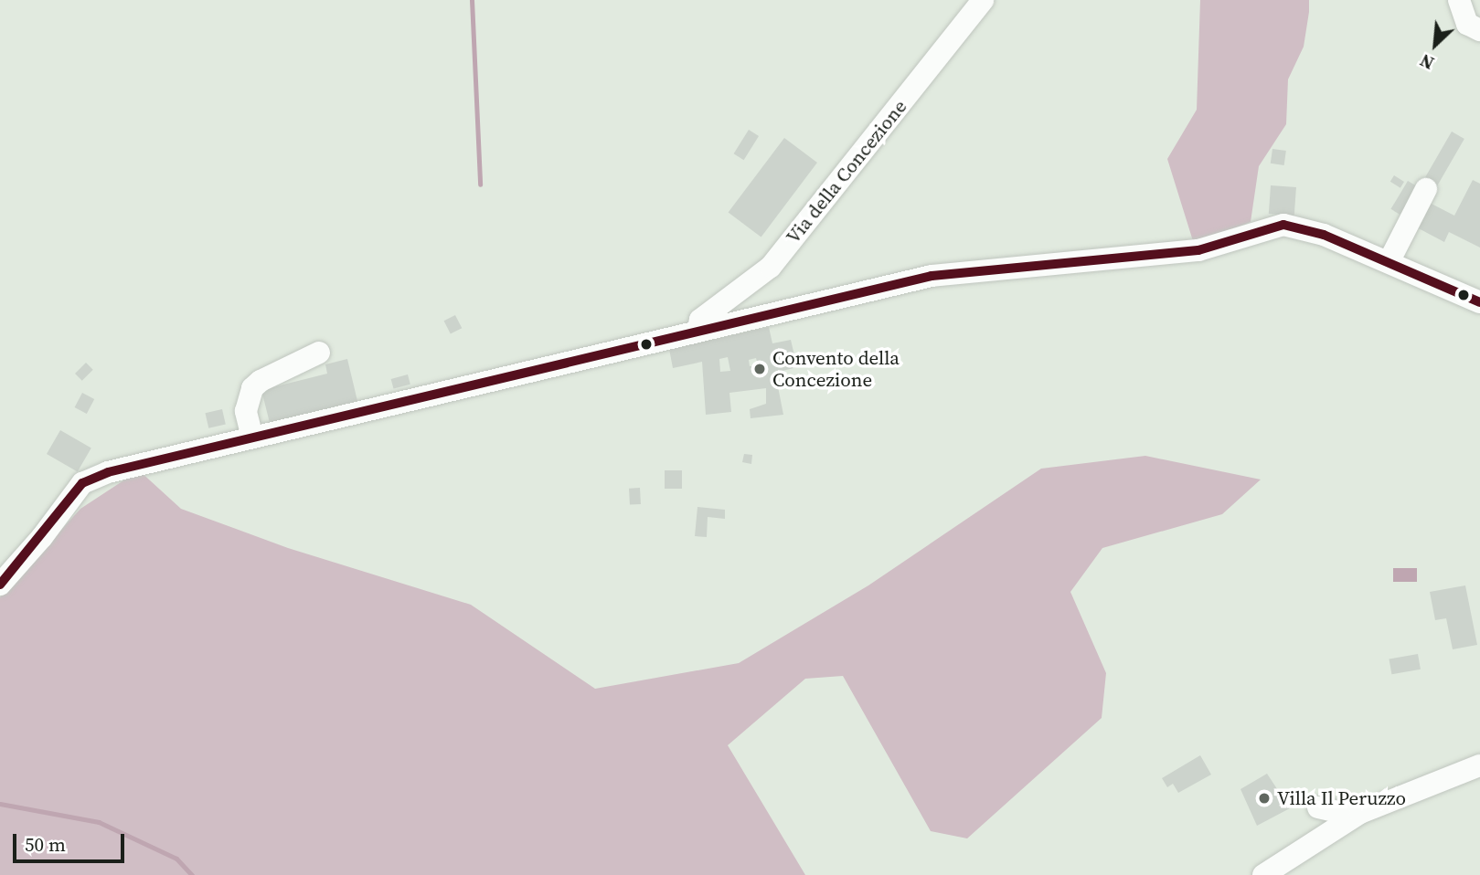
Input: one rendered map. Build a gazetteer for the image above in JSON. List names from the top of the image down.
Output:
{
  "streets": {
    "street": ["Via della Concezione"]
  },
  "places": ["Convento della Concezione", "Villa Il Peruzzo"],
  "scale_bar": "50 m",
  "north": "bottom left"
}
